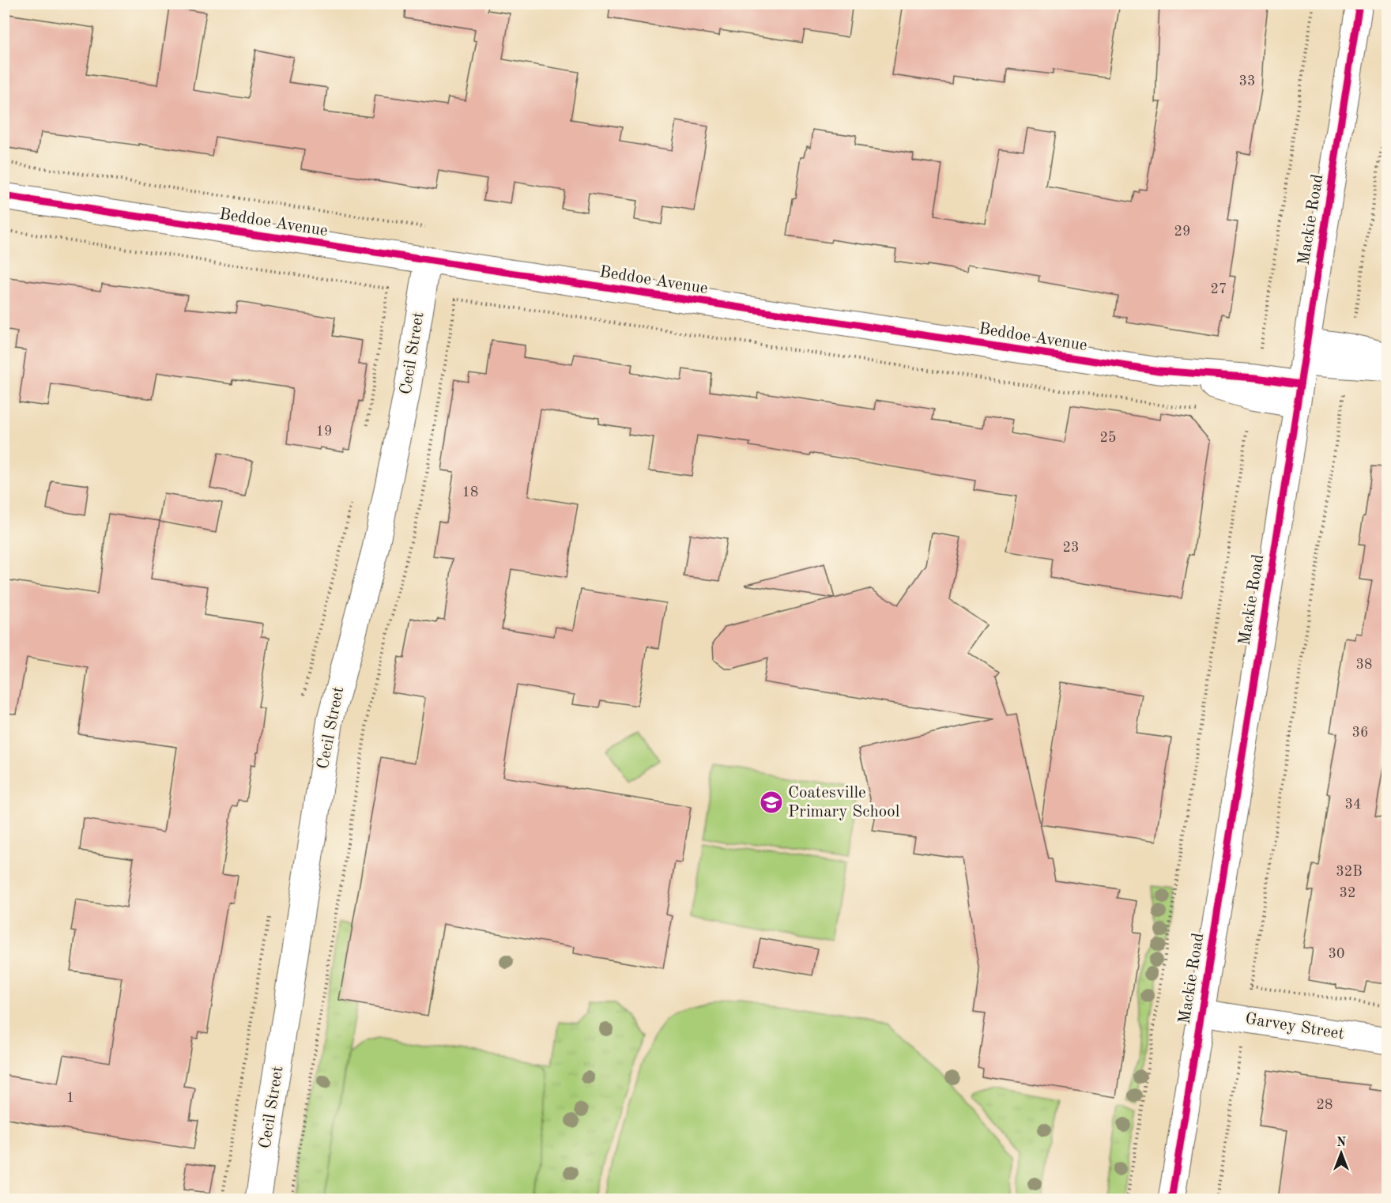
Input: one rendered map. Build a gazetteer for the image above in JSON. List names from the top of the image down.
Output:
{
  "streets": {
    "street": [
      "Mackie Road",
      "Beddoe Avenue",
      "Cecil Street",
      "Garvey Street"
    ]
  },
  "crossings": [
    ["Mackie Road", "Beddoe Avenue"],
    ["Mackie Road", "Garvey Street"],
    ["Beddoe Avenue", "Cecil Street"]
  ],
  "places": {
    "school or university": ["Coatesville Primary School"]
  },
  "house_numbers": [
    "33",
    "29",
    "27",
    "19",
    "25",
    "18",
    "23",
    "38",
    "36",
    "34",
    "32B",
    "32",
    "30",
    "1",
    "28"
  ],
  "north": "top"
}
